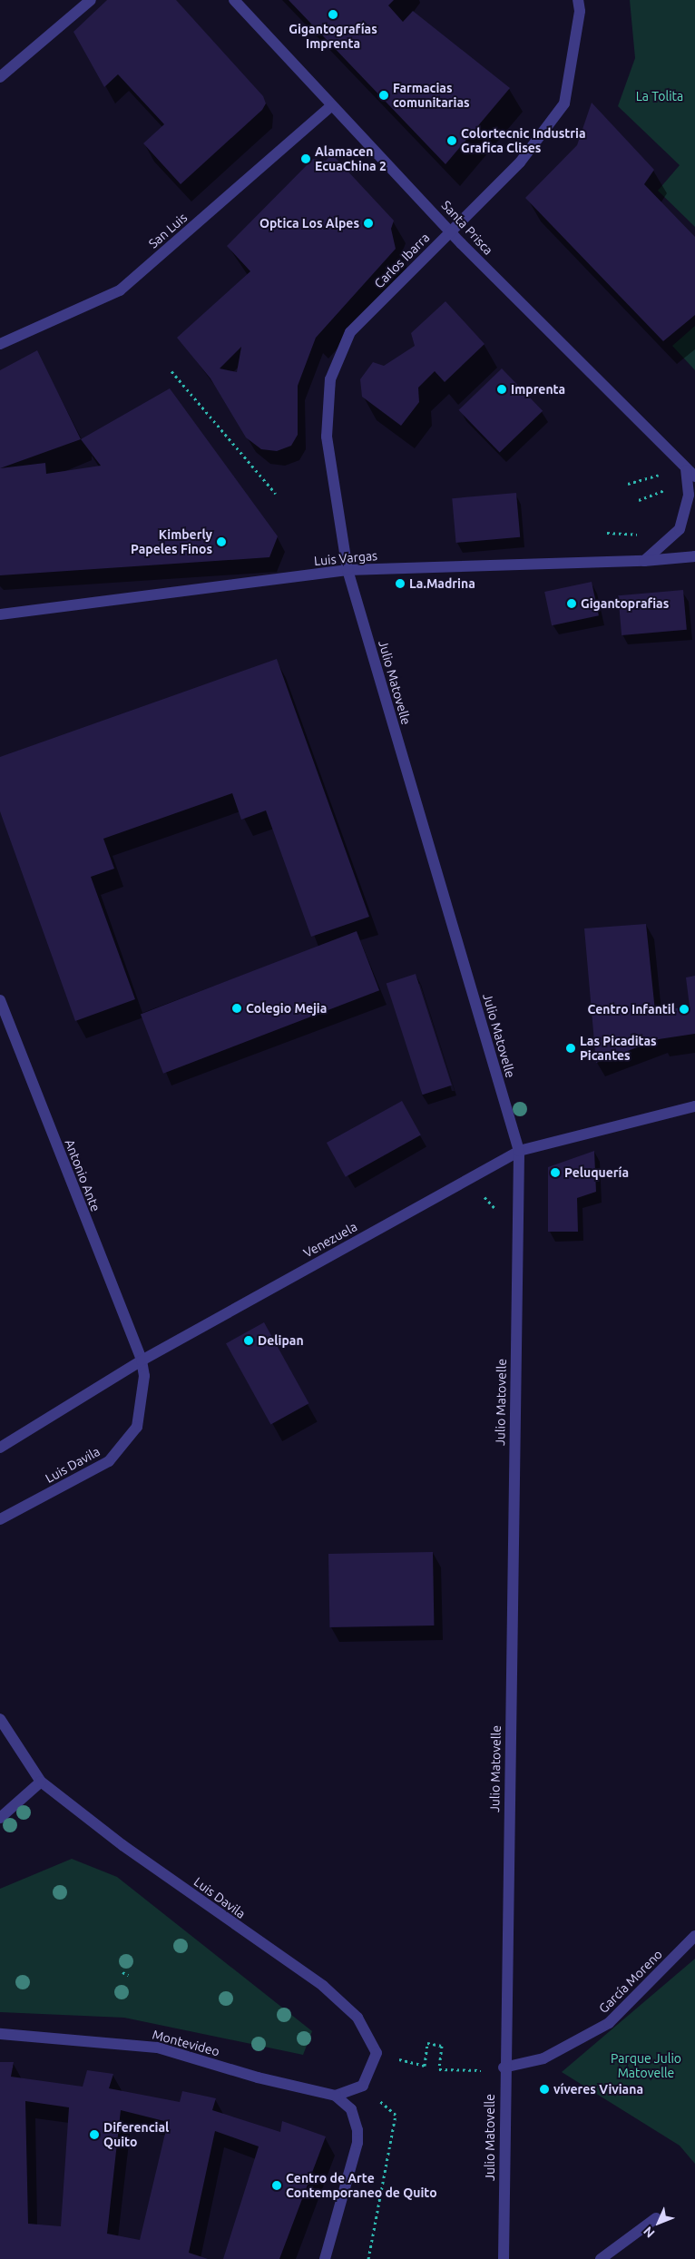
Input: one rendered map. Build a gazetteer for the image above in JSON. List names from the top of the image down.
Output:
{
  "streets": {
    "street": [
      "Santa Prisca",
      "San Luis",
      "Carlos Ibarra",
      "Luis Vargas",
      "Julio Matovelle",
      "Antonio Ante",
      "Venezuela",
      "Luis Davila",
      "García Moreno",
      "Montevideo"
    ]
  },
  "crossings": [
    ["Santa Prisca", "San Luis"],
    ["Santa Prisca", "Carlos Ibarra"],
    ["Santa Prisca", "Luis Vargas"],
    ["Carlos Ibarra", "Luis Vargas"],
    ["Carlos Ibarra", "Julio Matovelle"],
    ["Luis Vargas", "Julio Matovelle"],
    ["Julio Matovelle", "Venezuela"],
    ["Julio Matovelle", "García Moreno"],
    ["Antonio Ante", "Venezuela"],
    ["Antonio Ante", "Luis Davila"],
    ["Venezuela", "Luis Davila"]
  ],
  "parks": ["La Tolita", "Parque Julio Matovelle"],
  "places": [
    "Gigantografías Imprenta",
    "Farmacias comunitarias",
    "Colortecnic Industria Grafica Clises",
    "Alamacen EcuaChina 2",
    "Optica Los Alpes",
    "Imprenta",
    "Kimberly Papeles Finos",
    "La.Madrina",
    "Gigantoprafias",
    "Colegio Mejia",
    "Centro Infantil",
    "Las Picaditas Picantes",
    "Peluquería",
    "Delipan",
    "víveres Viviana",
    "Diferencial Quito",
    "Centro de Arte Contemporaneo de Quito"
  ],
  "north": "bottom left"
}
